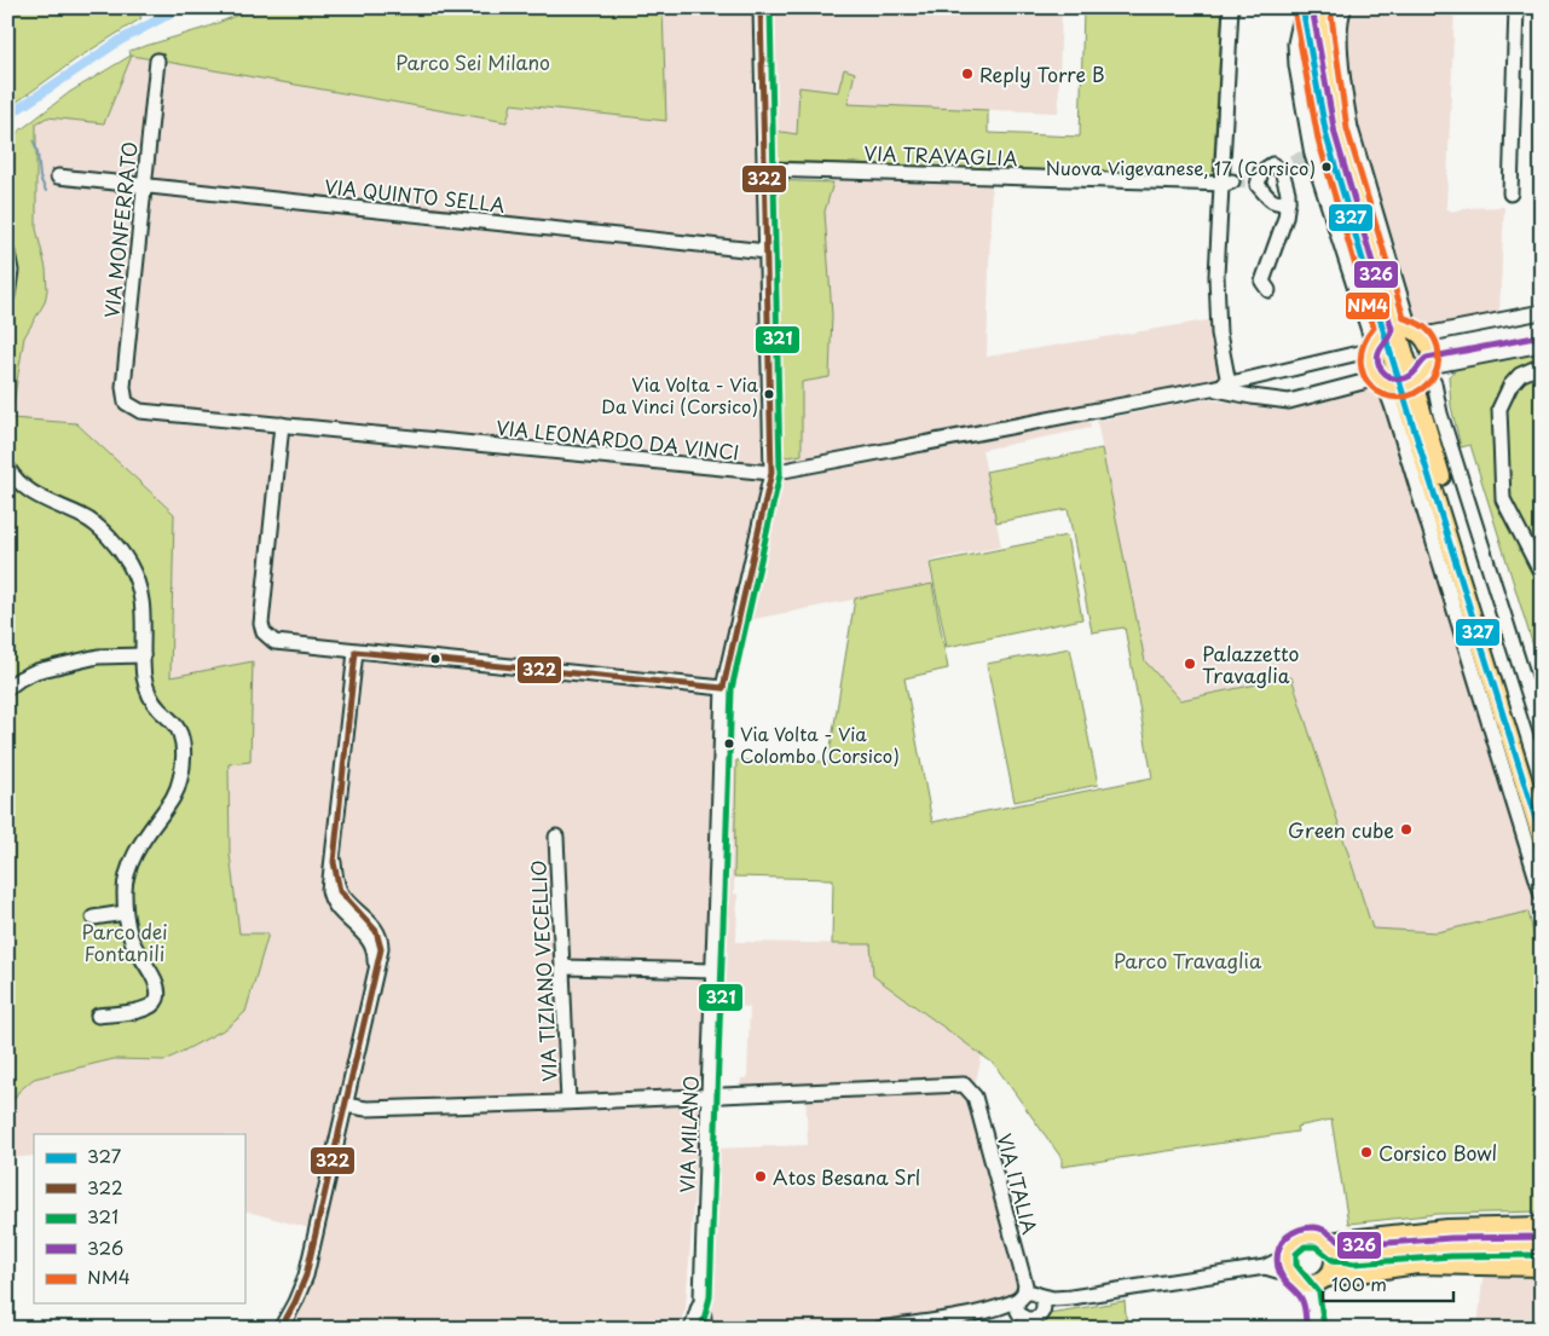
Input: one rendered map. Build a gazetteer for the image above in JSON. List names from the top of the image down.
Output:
{
  "streets": {
    "street": [
      "VIA TRAVAGLIA",
      "VIA QUINTO SELLA",
      "VIA MONFERRATO",
      "VIA LEONARDO DA VINCI",
      "VIA TIZIANO VECELLIO",
      "VIA MILANO",
      "VIA ITALIA"
    ]
  },
  "crossings": [
    ["VIA TRAVAGLIA", "VIA MILANO"],
    ["VIA QUINTO SELLA", "VIA MONFERRATO"],
    ["VIA QUINTO SELLA", "VIA MILANO"],
    ["VIA MONFERRATO", "VIA LEONARDO DA VINCI"],
    ["VIA LEONARDO DA VINCI", "VIA MILANO"],
    ["VIA MILANO", "VIA ITALIA"]
  ],
  "parks": ["Parco Sei Milano", "Parco dei Fontanili", "Parco Travaglia"],
  "places": [
    "Reply Torre B",
    "Nuova Vigevanese, 17 (Corsico)",
    "Via Volta - Via Da Vinci (Corsico)",
    "Palazzetto Travaglia",
    "Via Volta - Via Colombo (Corsico)",
    "Green cube",
    "Corsico Bowl",
    "Atos Besana Srl"
  ],
  "lines": [
    "transit line 327",
    "transit line 322",
    "transit line 321",
    "transit line 326",
    "transit line NM4"
  ],
  "legend": [
    "327",
    "322",
    "321",
    "326",
    "NM4"
  ],
  "scale_bar": "100 m"
}
